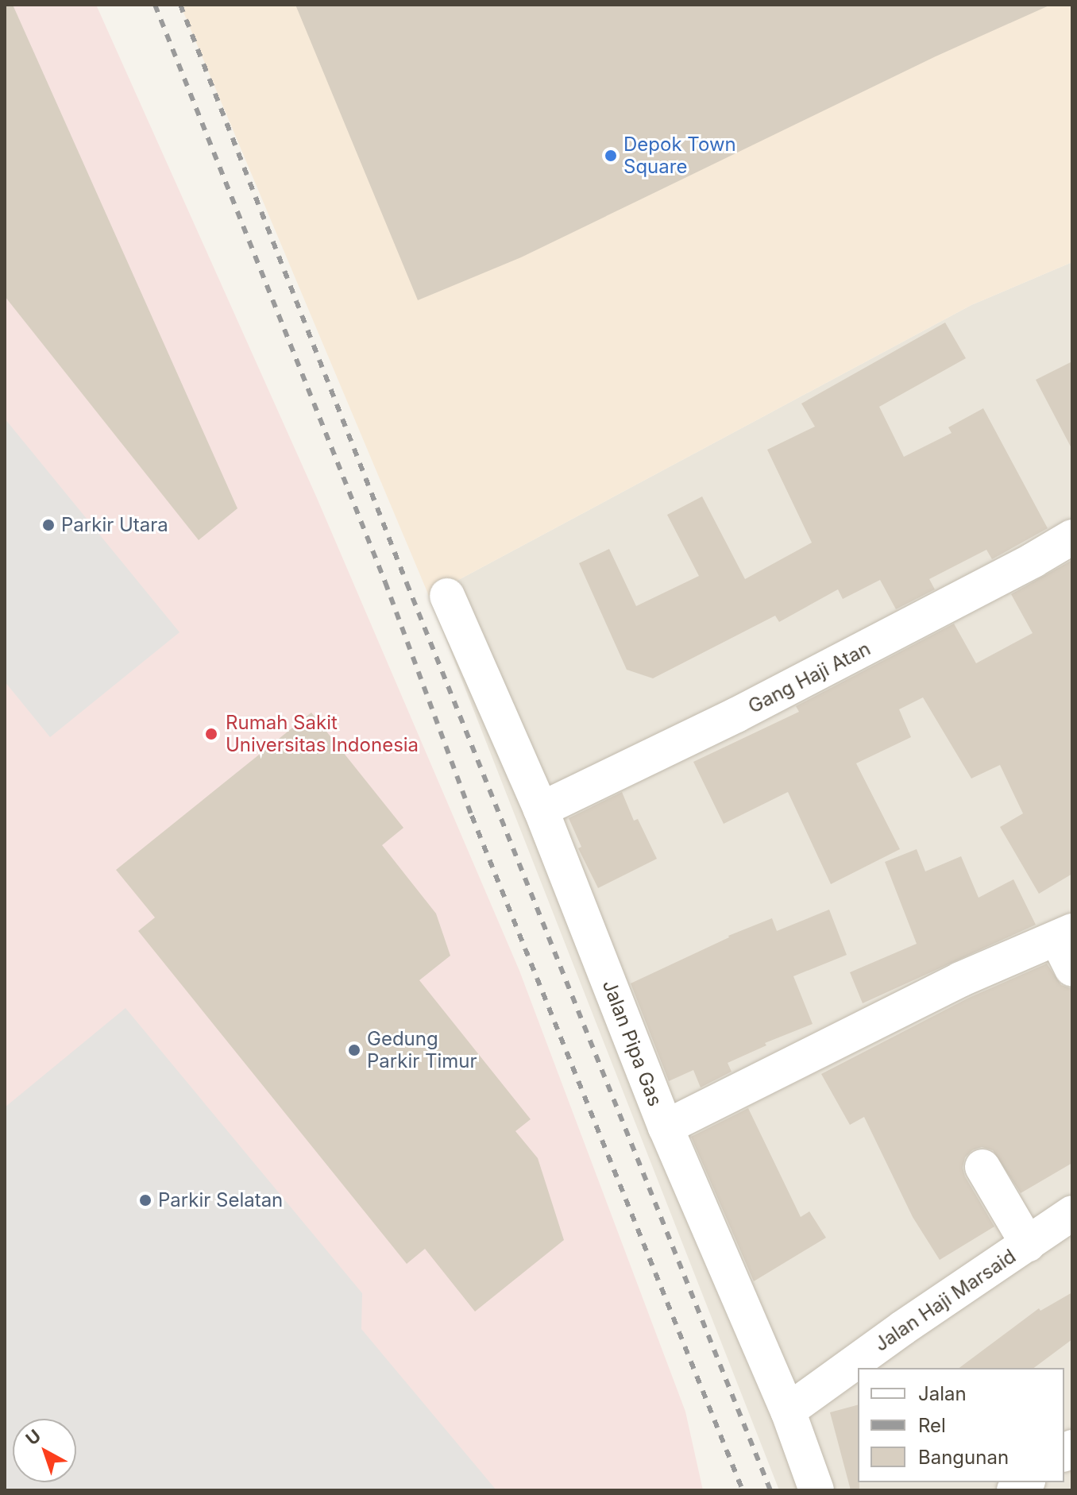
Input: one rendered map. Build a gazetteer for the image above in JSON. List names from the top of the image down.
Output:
{
  "streets": {
    "street": ["Gang Haji Atan", "Jalan Pipa Gas", "Jalan Haji Marsaid"]
  },
  "crossings": [
    ["Gang Haji Atan", "Jalan Pipa Gas"],
    ["Jalan Pipa Gas", "Jalan Haji Marsaid"]
  ],
  "places": [
    "Depok Town Square",
    "Parkir Utara",
    "Rumah Sakit Universitas Indonesia",
    "Gedung Parkir Timur",
    "Parkir Selatan"
  ],
  "legend": ["Jalan", "Rel", "Bangunan"],
  "north": "top left"
}
